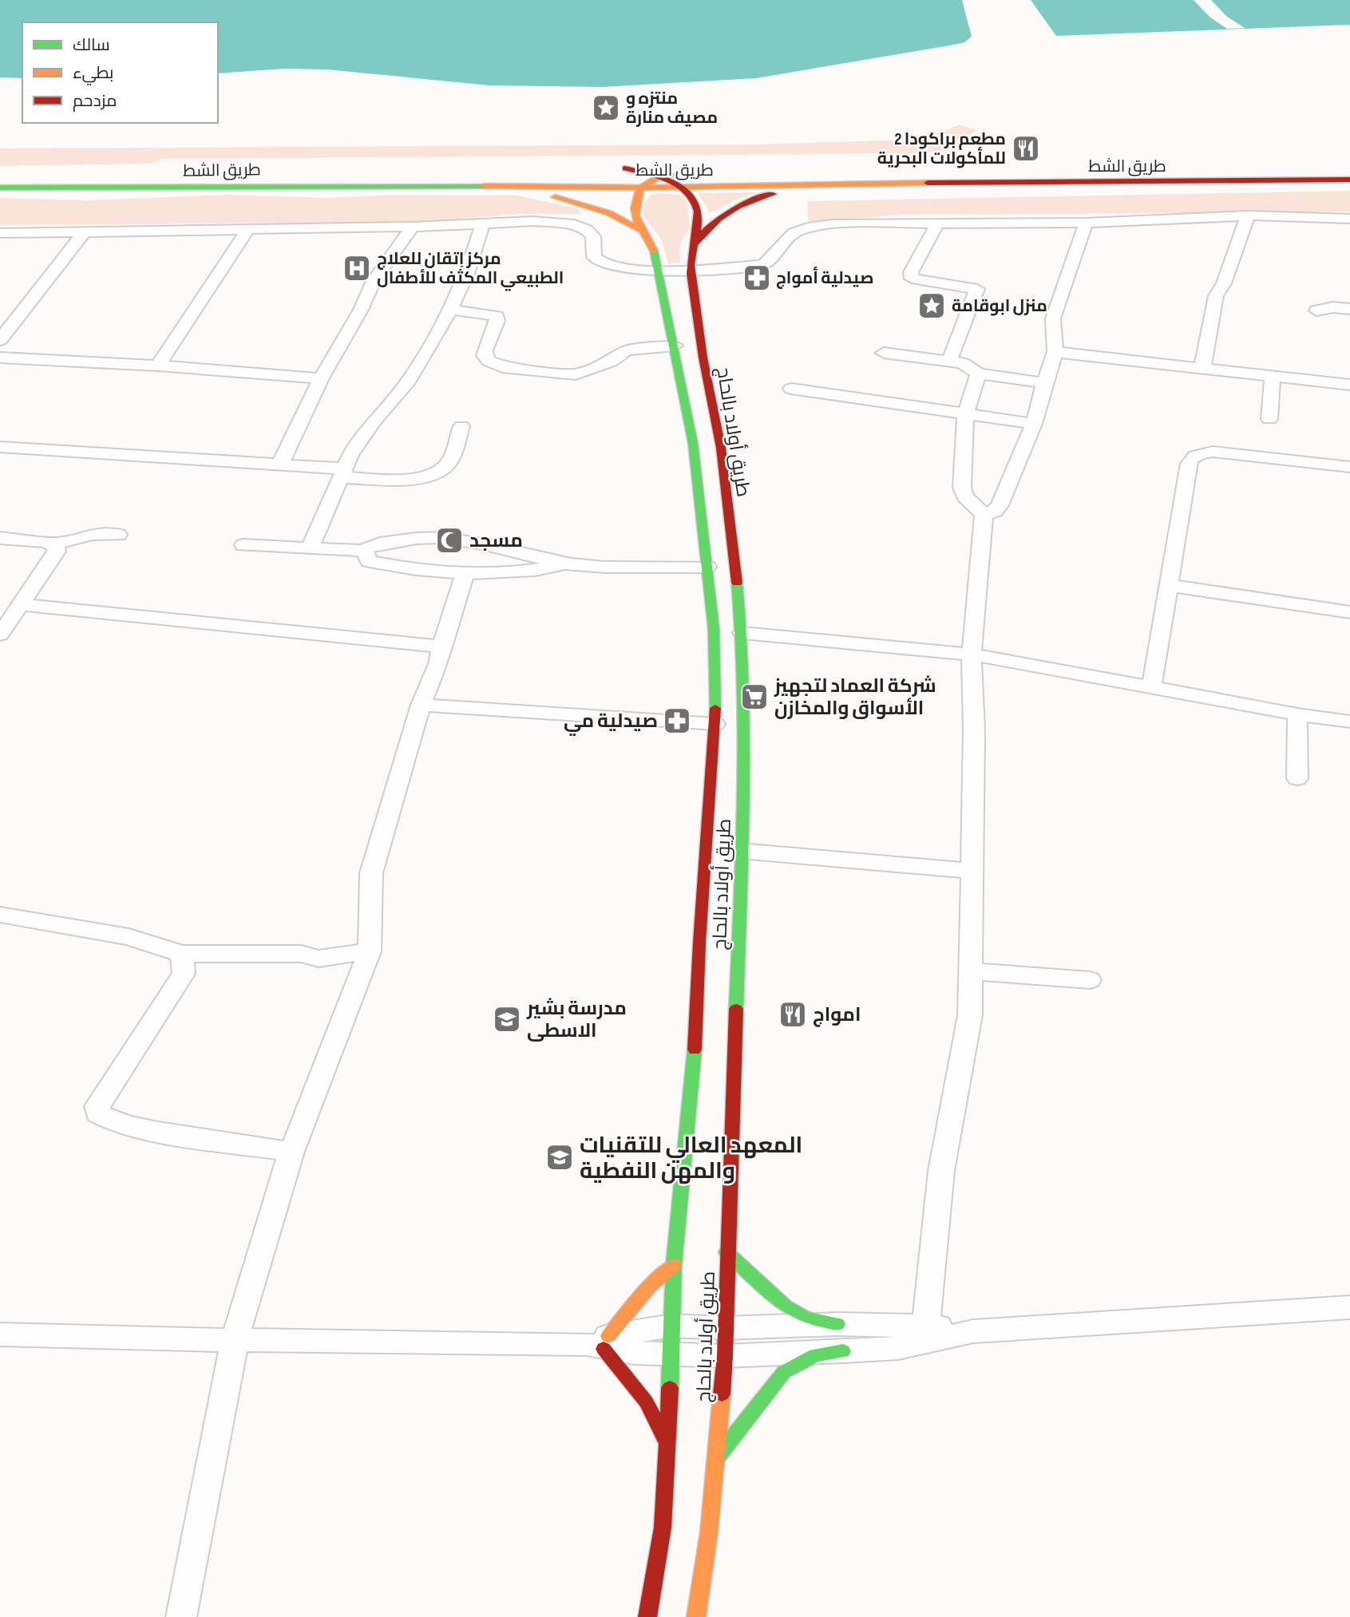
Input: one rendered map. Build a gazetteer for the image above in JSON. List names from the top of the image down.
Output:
{
  "streets": {
    "main road": ["طريق الشط", "طريق أولاد بالحاج"]
  },
  "crossings": [
    ["طريق الشط", "طريق أولاد بالحاج"]
  ],
  "places": {
    "place": ["منتزه و مصيف منارة", "منزل ابوقامة"],
    "restaurant": ["مطعم براكودا 2 للمأكولات البحرية", "امواج"],
    "hospital": ["مركز إتقان للعلاج الطبيعي المكثف للأطفال"],
    "pharmacy": ["صيدلية أمواج", "صيدلية مي"],
    "mosque": ["مسجد"],
    "supermarket": ["شركة العماد لتجهيز الأسواق والمخازن"],
    "school or university": ["مدرسة بشير الاسطى", "المعهد العالي للتقنيات والمهن النفطية"]
  },
  "legend": ["سالك", "بطيء", "مزدحم"]
}
